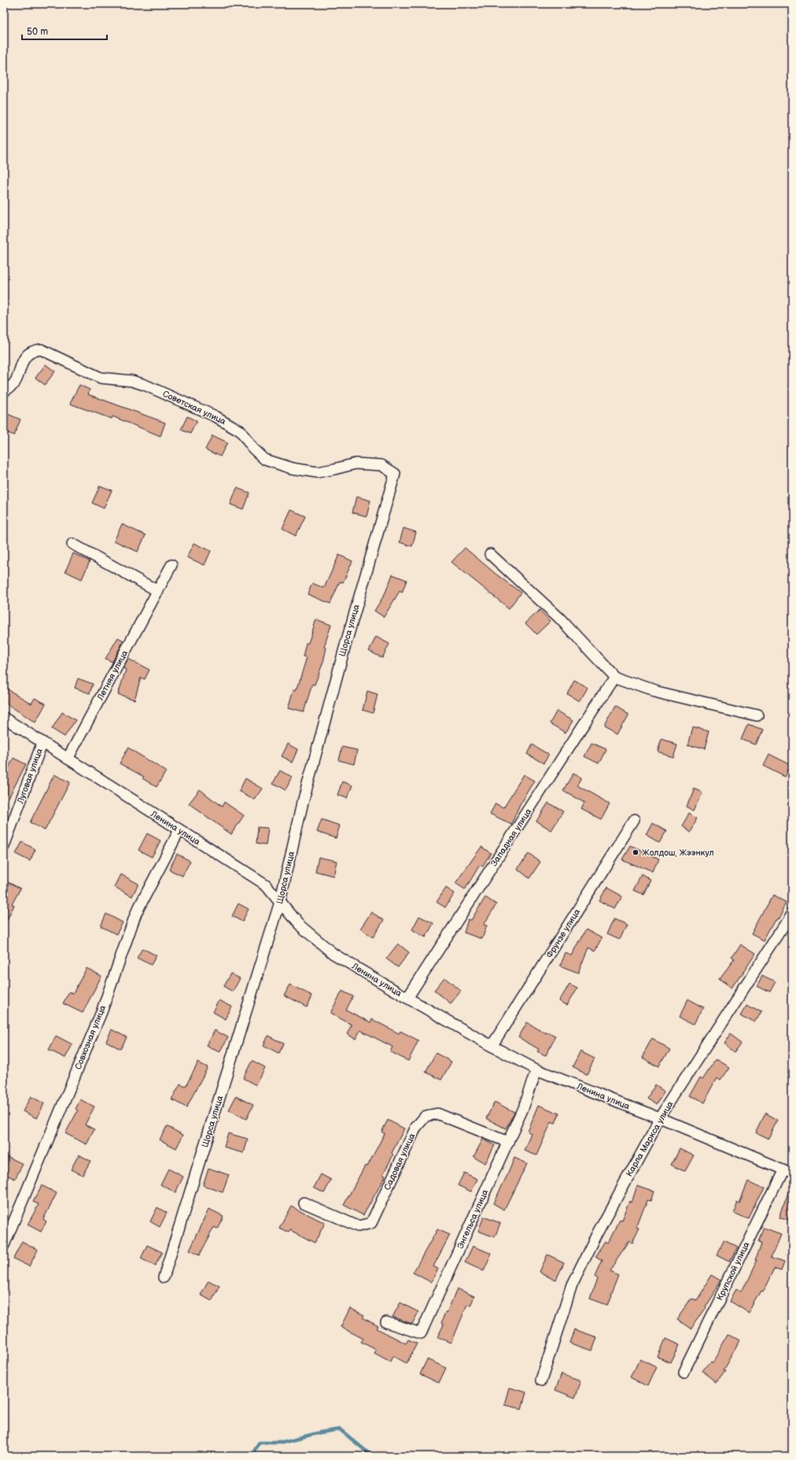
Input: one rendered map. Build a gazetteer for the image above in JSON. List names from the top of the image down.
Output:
{
  "streets": {
    "street": [
      "Советская улица",
      "Щорса улица",
      "Летняя улица",
      "Луговая улица",
      "Ленина улица",
      "Западная улица",
      "Фрунзе улица",
      "Совхозная улица",
      "Карла Маркса улица",
      "Садовая улица",
      "Энгельса улица",
      "Крупской улица"
    ]
  },
  "crossings": [
    ["Советская улица", "Щорса улица"],
    ["Щорса улица", "Ленина улица"],
    ["Летняя улица", "Ленина улица"],
    ["Луговая улица", "Ленина улица"],
    ["Ленина улица", "Западная улица"],
    ["Ленина улица", "Фрунзе улица"],
    ["Ленина улица", "Совхозная улица"],
    ["Ленина улица", "Карла Маркса улица"],
    ["Ленина улица", "Энгельса улица"],
    ["Ленина улица", "Крупской улица"],
    ["Садовая улица", "Энгельса улица"]
  ],
  "places": ["Жолдош, Жээнкул"],
  "scale_bar": "50 m"
}
